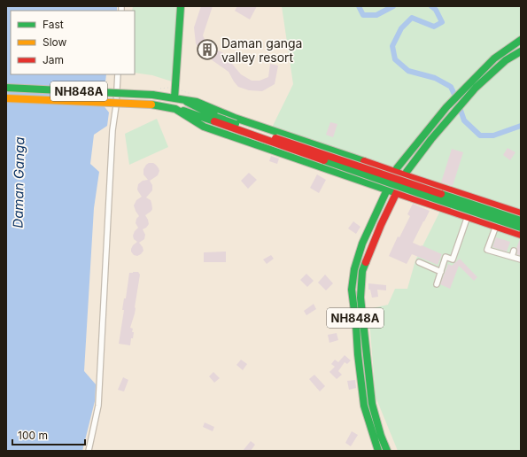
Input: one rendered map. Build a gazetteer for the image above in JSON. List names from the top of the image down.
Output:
{
  "streets": {
    "main road": ["NH848A"]
  },
  "water": ["Daman Ganga"],
  "places": {
    "building": ["Daman ganga valley resort"]
  },
  "legend": ["Fast", "Slow", "Jam"],
  "scale_bar": "100 m"
}
